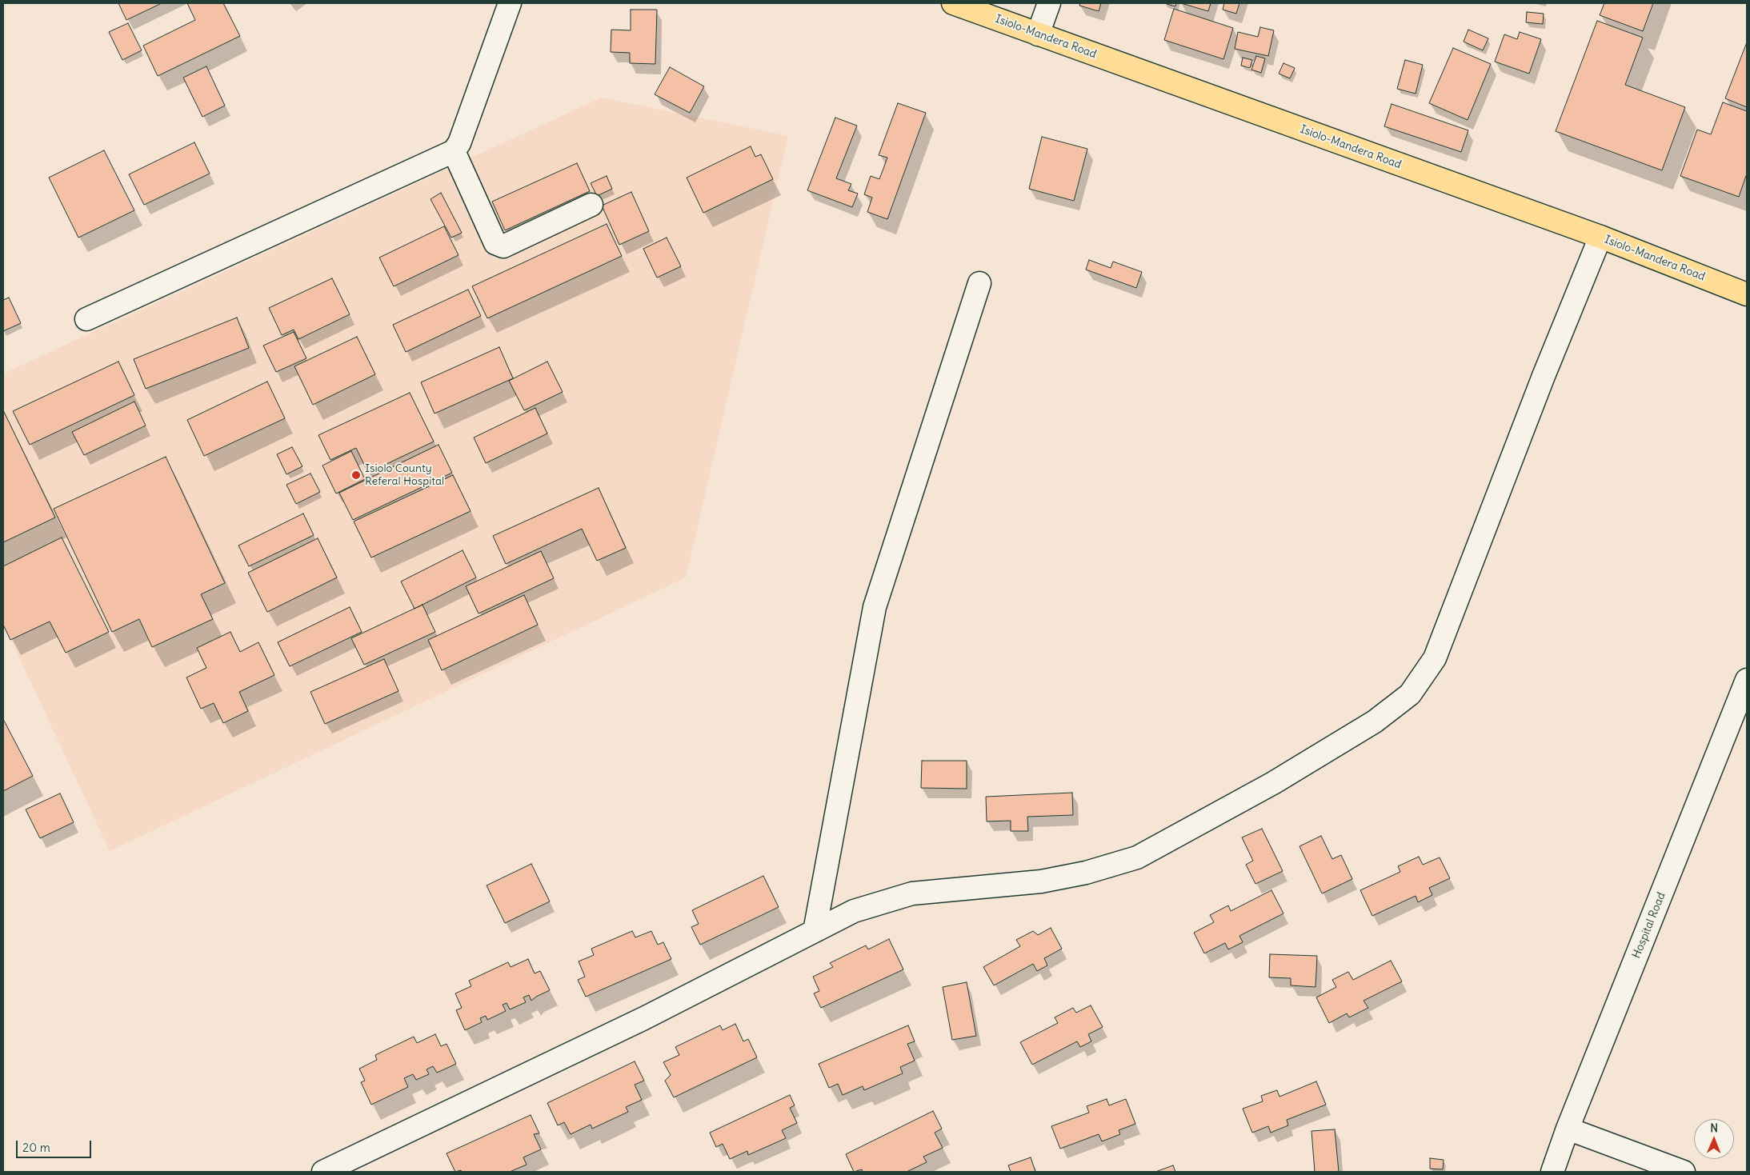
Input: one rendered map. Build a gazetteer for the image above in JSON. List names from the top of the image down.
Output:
{
  "streets": {
    "highway": ["Isiolo-Mandera Road"],
    "street": ["Hospital Road"]
  },
  "places": ["Isiolo County Referal Hospital"],
  "scale_bar": "20 m",
  "north": "top"
}
